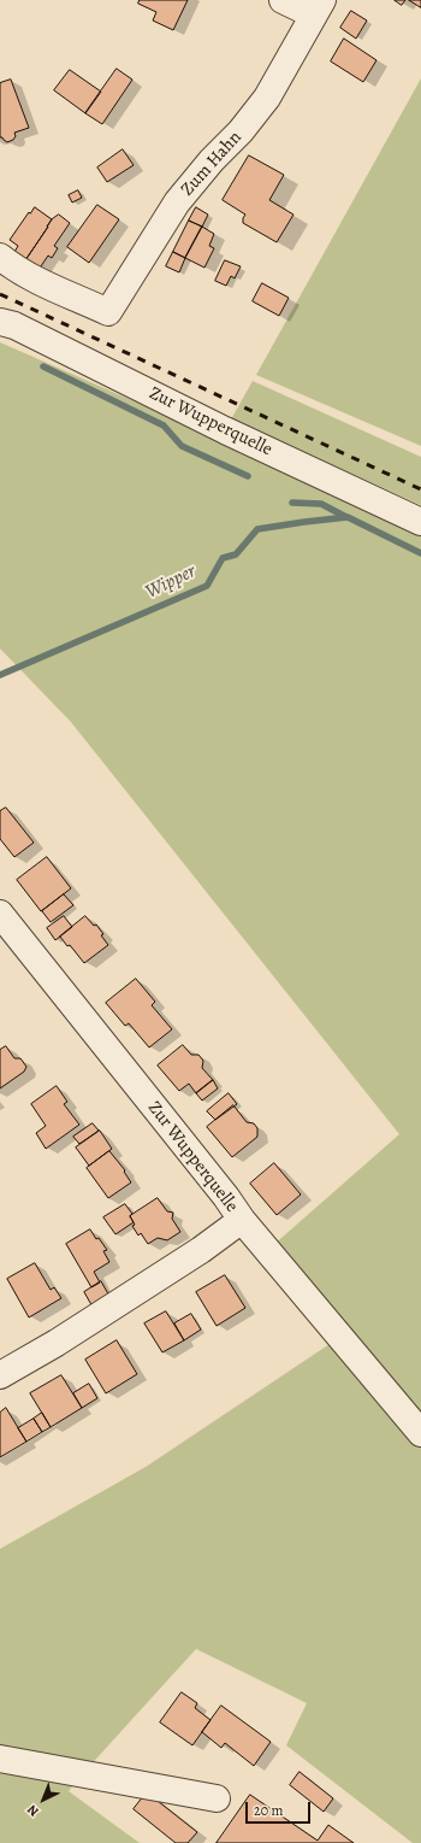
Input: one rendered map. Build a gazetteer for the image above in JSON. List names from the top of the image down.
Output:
{
  "streets": {
    "street": ["Zum Hahn", "Zur Wupperquelle"]
  },
  "water": ["Wipper"],
  "scale_bar": "20 m",
  "north": "bottom left"
}
